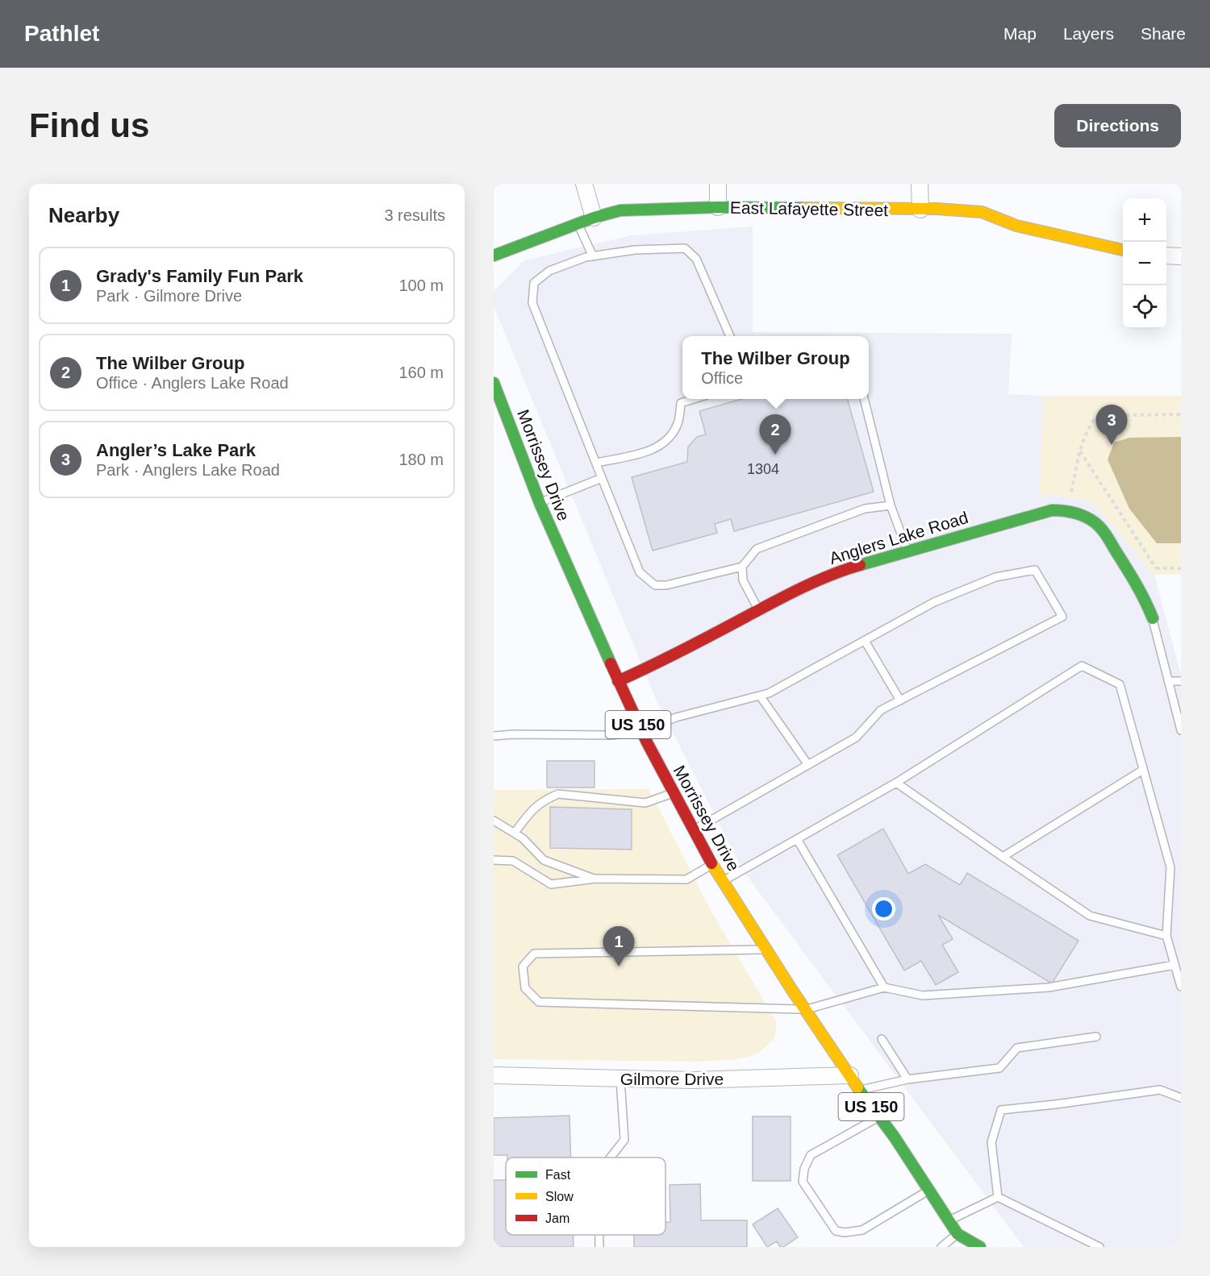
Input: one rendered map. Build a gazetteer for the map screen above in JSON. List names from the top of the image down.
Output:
{
  "streets": {
    "street": [
      "East Lafayette Street",
      "Morrissey Drive",
      "Anglers Lake Road",
      "US 150",
      "Gilmore Drive"
    ]
  },
  "crossings": [
    ["Morrissey Drive", "Anglers Lake Road"],
    ["Morrissey Drive", "Gilmore Drive"]
  ],
  "house_numbers": ["1304"],
  "legend": ["Fast", "Slow", "Jam"],
  "page": {
    "header": "Pathlet",
    "nav": ["Map", "Layers", "Share"],
    "buttons": "Directions",
    "title": "Find us",
    "heading": ["Nearby", "3 results"],
    "map_buttons": ["+", "−"],
    "list": [
      {
        "mark": "1",
        "name": "Grady's Family Fun Park",
        "note": "Park · Gilmore Drive",
        "value": "100 m"
      },
      {
        "mark": "2",
        "name": "The Wilber Group",
        "note": "Office · Anglers Lake Road",
        "value": "160 m"
      },
      {
        "mark": "3",
        "name": "Angler’s Lake Park",
        "note": "Park · Anglers Lake Road",
        "value": "180 m"
      }
    ],
    "popup": ["The Wilber Group", "Office"],
    "pins": ["3", "2", "1"]
  }
}
